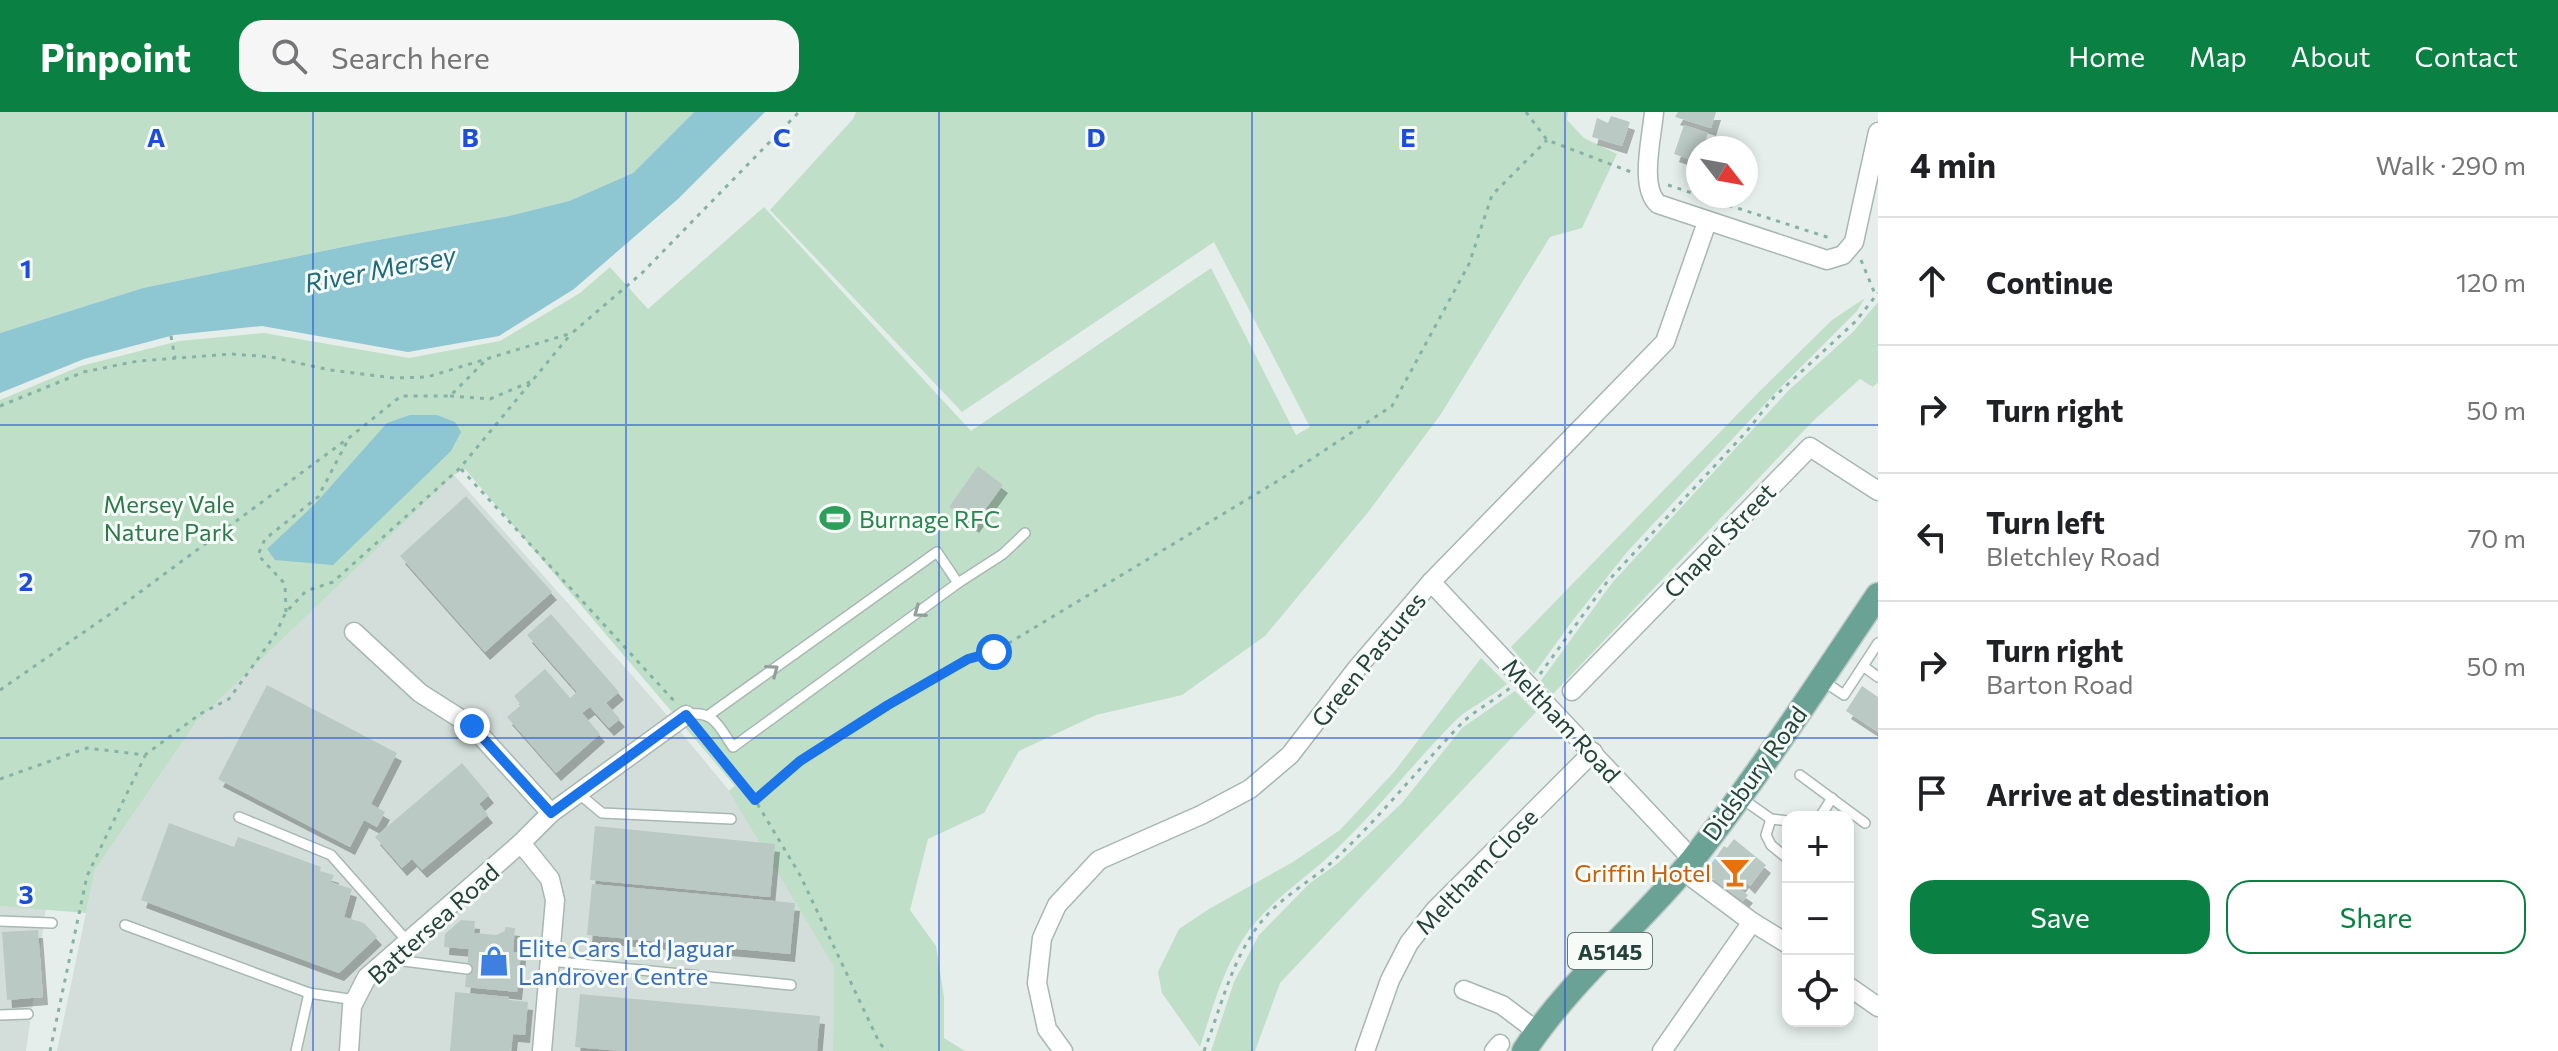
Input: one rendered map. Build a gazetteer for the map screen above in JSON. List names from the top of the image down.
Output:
{
  "streets": {
    "main road": ["Didsbury Road", "A5145"],
    "street": [
      "Chapel Street",
      "Green Pastures",
      "Meltham Road",
      "Meltham Close",
      "Battersea Road"
    ]
  },
  "crossings": [
    ["Green Pastures", "Meltham Road"],
    ["Meltham Road", "Didsbury Road"],
    ["Meltham Road", "Meltham Close"]
  ],
  "water": ["River Mersey"],
  "parks": ["Mersey Vale Nature Park"],
  "places": {
    "sports": ["Burnage RFC"],
    "bar": ["Griffin Hotel"],
    "shop": ["Elite Cars Ltd Jaguar Landrover Centre"]
  },
  "north": "bottom right",
  "page": {
    "header": "Pinpoint",
    "search": "Search here",
    "nav": [
      "Home",
      "Map",
      "About",
      "Contact"
    ],
    "heading": ["4 min", "Walk · 290 m"],
    "list": [
      ["Continue", "120 m"],
      ["Turn right", "50 m"],
      ["Turn left", "Bletchley Road", "70 m"],
      ["Turn right", "Barton Road", "50 m"],
      "Arrive at destination"
    ],
    "map_buttons": ["+", "−"],
    "buttons": ["Save", "Share"]
  },
  "grid": {
    "columns": [
      "A",
      "B",
      "C",
      "D",
      "E"
    ],
    "rows": ["1", "2", "3"]
  }
}
